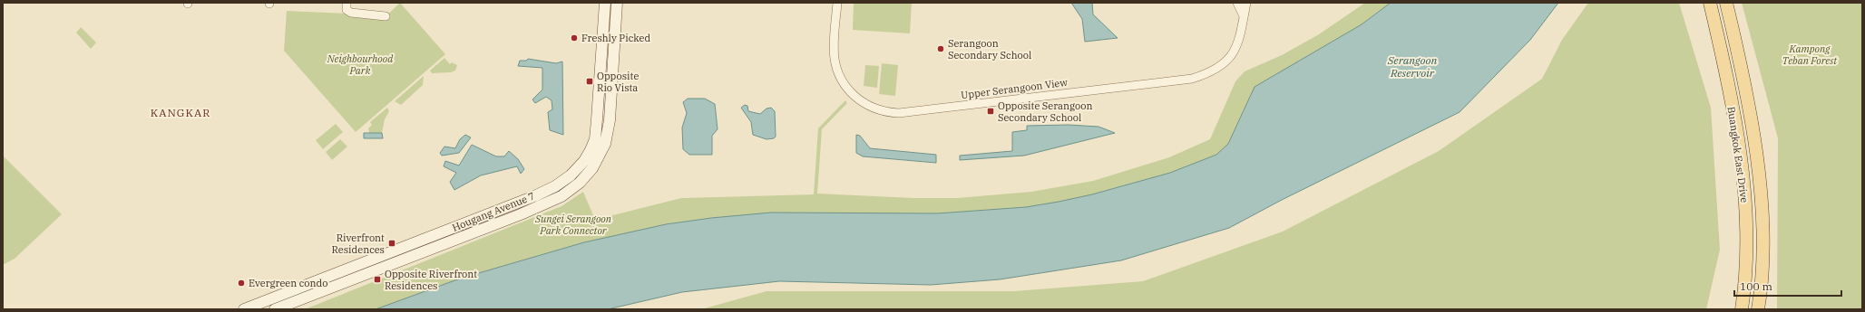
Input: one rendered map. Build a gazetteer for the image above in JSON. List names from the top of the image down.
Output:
{
  "streets": {
    "main road": ["Buangkok East Drive", "Hougang Avenue 7"],
    "street": ["Upper Serangoon View"]
  },
  "districts": ["KANGKAR"],
  "water": ["Serangoon Reservoir"],
  "parks": ["Kampong Teban Forest", "Neighbourhood Park", "Sungei Serangoon Park Connector"],
  "places": {
    "other": ["Freshly Picked", "Serangoon Secondary School", "Evergreen condo"],
    "transit": [
      "Opposite Rio Vista",
      "Opposite Serangoon Secondary School",
      "Riverfront Residences",
      "Opposite Riverfront Residences"
    ]
  },
  "scale_bar": "100 m"
}
